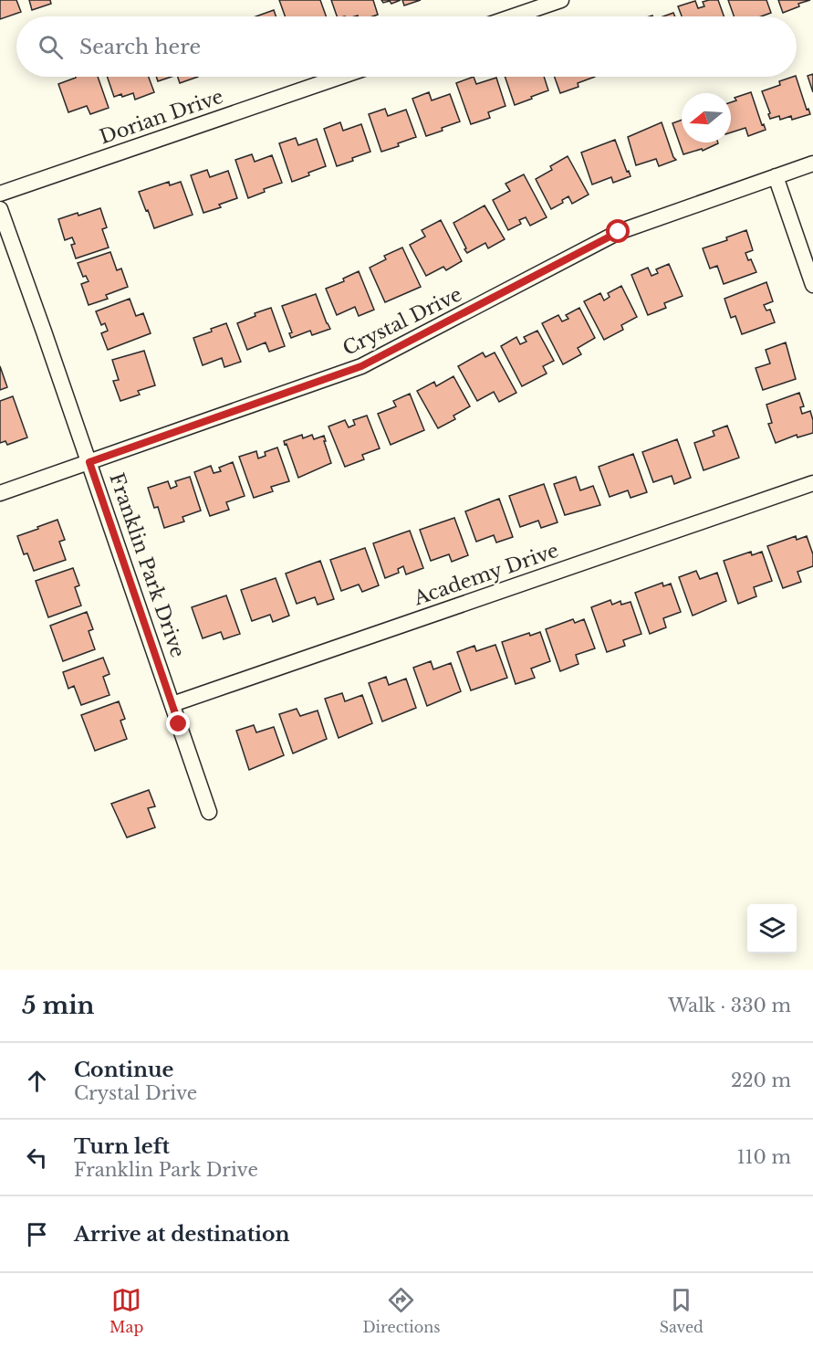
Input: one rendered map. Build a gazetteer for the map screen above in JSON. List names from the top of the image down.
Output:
{
  "streets": {
    "street": [
      "Dorian Drive",
      "Crystal Drive",
      "Franklin Park Drive",
      "Academy Drive"
    ]
  },
  "crossings": [
    ["Crystal Drive", "Franklin Park Drive"],
    ["Franklin Park Drive", "Academy Drive"]
  ],
  "north": "left",
  "page": {
    "search": "Search here",
    "heading": ["5 min", "Walk · 330 m"],
    "list": [
      ["Continue", "Crystal Drive", "220 m"],
      ["Turn left", "Franklin Park Drive", "110 m"],
      "Arrive at destination"
    ],
    "nav": ["Map", "Directions", "Saved"]
  }
}
